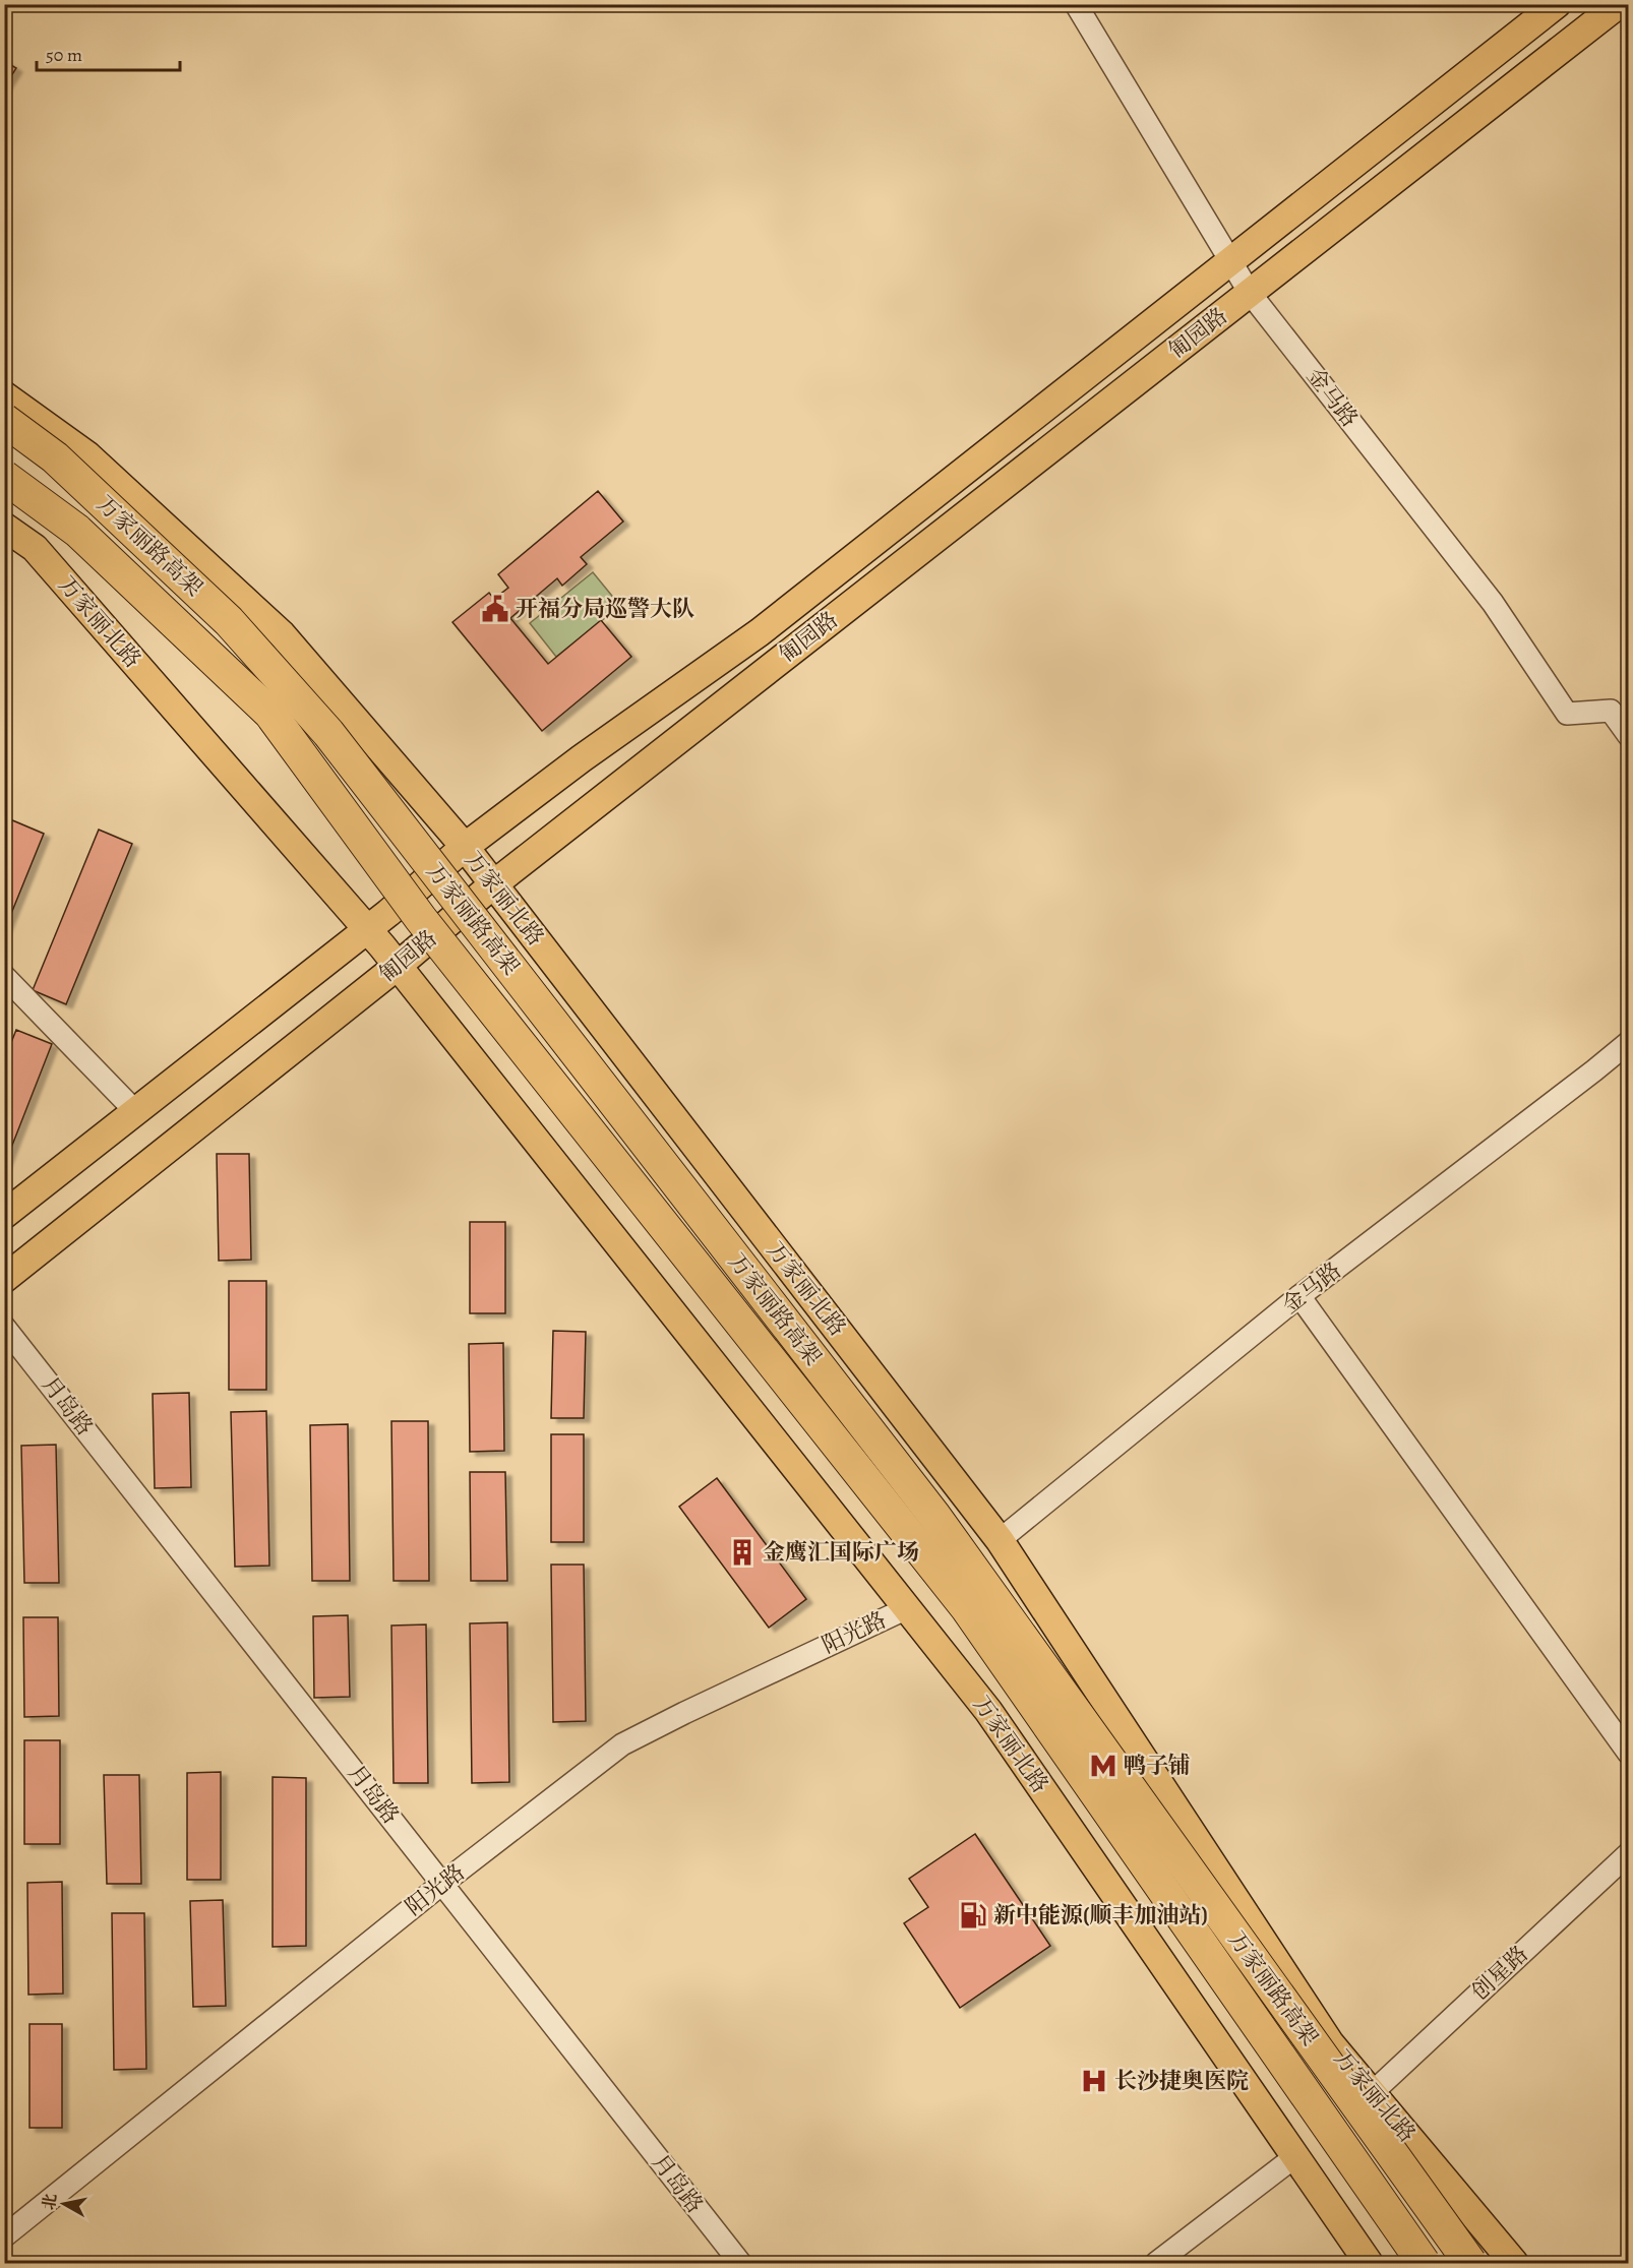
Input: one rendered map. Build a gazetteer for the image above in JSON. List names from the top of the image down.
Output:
{
  "streets": {
    "highway": ["万家丽路高架"],
    "main road": ["匍园路", "万家丽北路"],
    "street": [
      "金马路",
      "月岛路",
      "阳光路",
      "创星路"
    ]
  },
  "crossings": [
    ["匍园路", "金马路"],
    ["匍园路", "万家丽北路"],
    ["金马路", "万家丽北路"],
    ["万家丽北路", "阳光路"],
    ["万家丽北路", "创星路"],
    ["月岛路", "阳光路"]
  ],
  "places": {
    "public building": ["开福分局巡警大队"],
    "building": ["金鹰汇国际广场"],
    "metro station": ["鸭子铺"],
    "fuel station": ["新中能源(顺丰加油站)"],
    "hospital": ["长沙捷奥医院"]
  },
  "scale_bar": "50 m",
  "north": "left"
}
